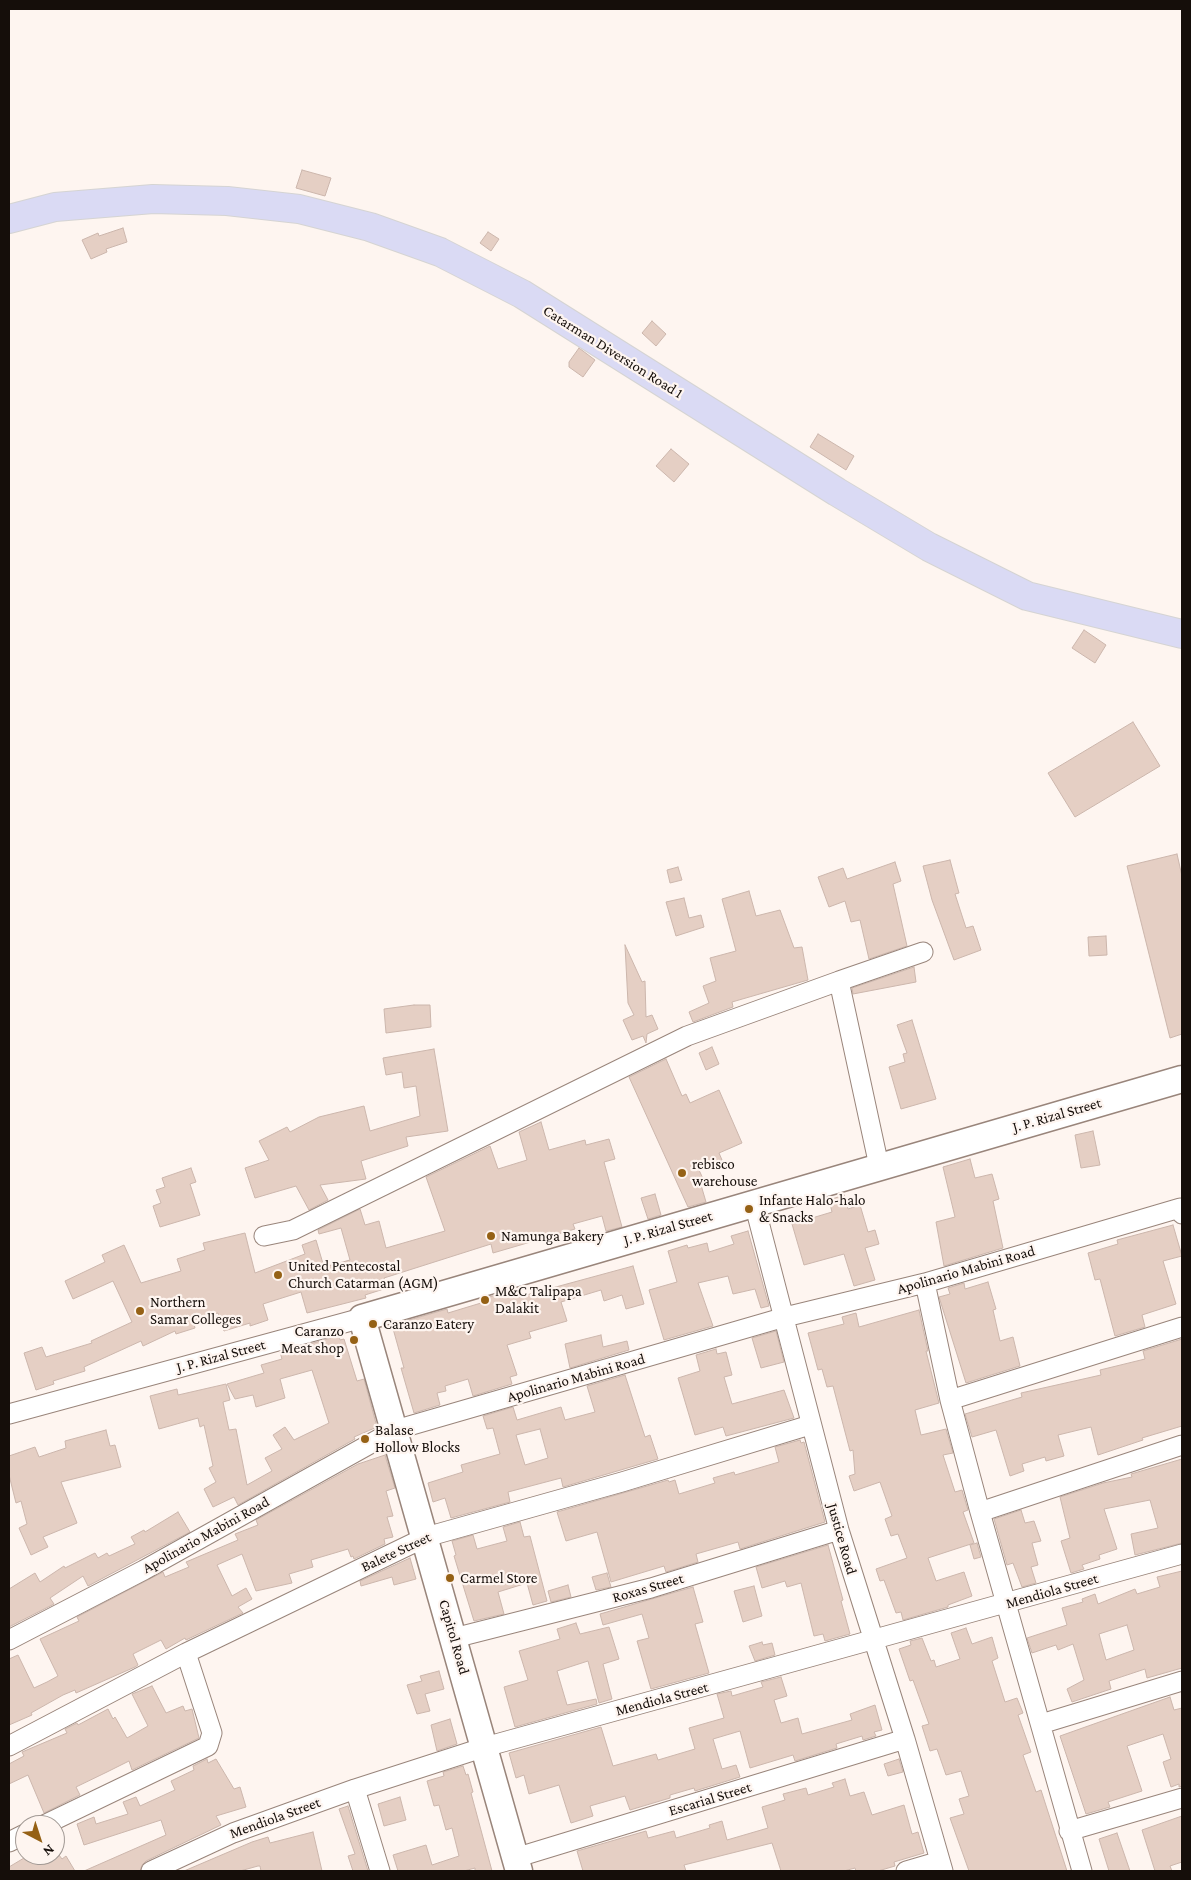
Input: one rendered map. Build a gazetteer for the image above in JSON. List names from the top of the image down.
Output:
{
  "streets": {
    "main road": ["Catarman Diversion Road 1"],
    "street": [
      "J. P. Rizal Street",
      "Apolinario Mabini Road",
      "Justice Road",
      "Balete Street",
      "Roxas Street",
      "Mendiola Street",
      "Capitol Road",
      "Escarial Street"
    ]
  },
  "crossings": [
    ["J. P. Rizal Street", "Justice Road"],
    ["J. P. Rizal Street", "Capitol Road"],
    ["Apolinario Mabini Road", "Justice Road"],
    ["Apolinario Mabini Road", "Capitol Road"],
    ["Justice Road", "Balete Street"],
    ["Justice Road", "Roxas Street"],
    ["Justice Road", "Mendiola Street"],
    ["Justice Road", "Escarial Street"],
    ["Balete Street", "Capitol Road"],
    ["Roxas Street", "Capitol Road"],
    ["Mendiola Street", "Capitol Road"],
    ["Capitol Road", "Escarial Street"]
  ],
  "places": [
    "rebisco warehouse",
    "Infante Halo-halo & Snacks",
    "Namunga Bakery",
    "United Pentecostal Church Catarman (AGM)",
    "M&C Talipapa Dalakit",
    "Northern Samar Colleges",
    "Caranzo Eatery",
    "Caranzo Meat shop",
    "Balase Hollow Blocks",
    "Carmel Store"
  ],
  "north": "bottom right"
}
